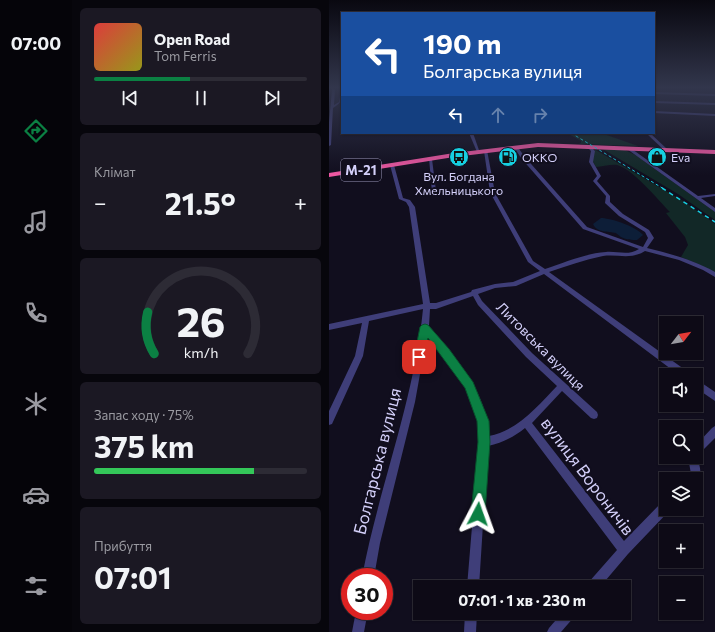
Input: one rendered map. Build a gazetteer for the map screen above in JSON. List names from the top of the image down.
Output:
{
  "streets": {
    "highway": ["М-21"],
    "street": ["Литовська вулиця", "Болгарська вулиця", "вулиця Вороничів"]
  },
  "crossings": [
    ["М-21", "Болгарська вулиця"]
  ],
  "places": {
    "bus stop": ["Вул. Богдана Хмельницького"],
    "fuel station": ["ОККО"],
    "shop": ["Eva"]
  },
  "north": "top right",
  "page": {
    "tabs": "07:00",
    "turn": ["190 m", "Болгарська вулиця"],
    "song": ["Open Road", "Tom Ferris"],
    "tile": [
      "Клімат",
      ["Запас ходу · 75%", "375 km"],
      ["Прибуття", "07:01"]
    ],
    "heat": ["−", "21.5°", "+"],
    "map_buttons": ["+", "−"],
    "limit": "30",
    "trip": "07:01 · 1 хв · 230 m",
    "gauge": ["26", "km/h"]
  }
}
